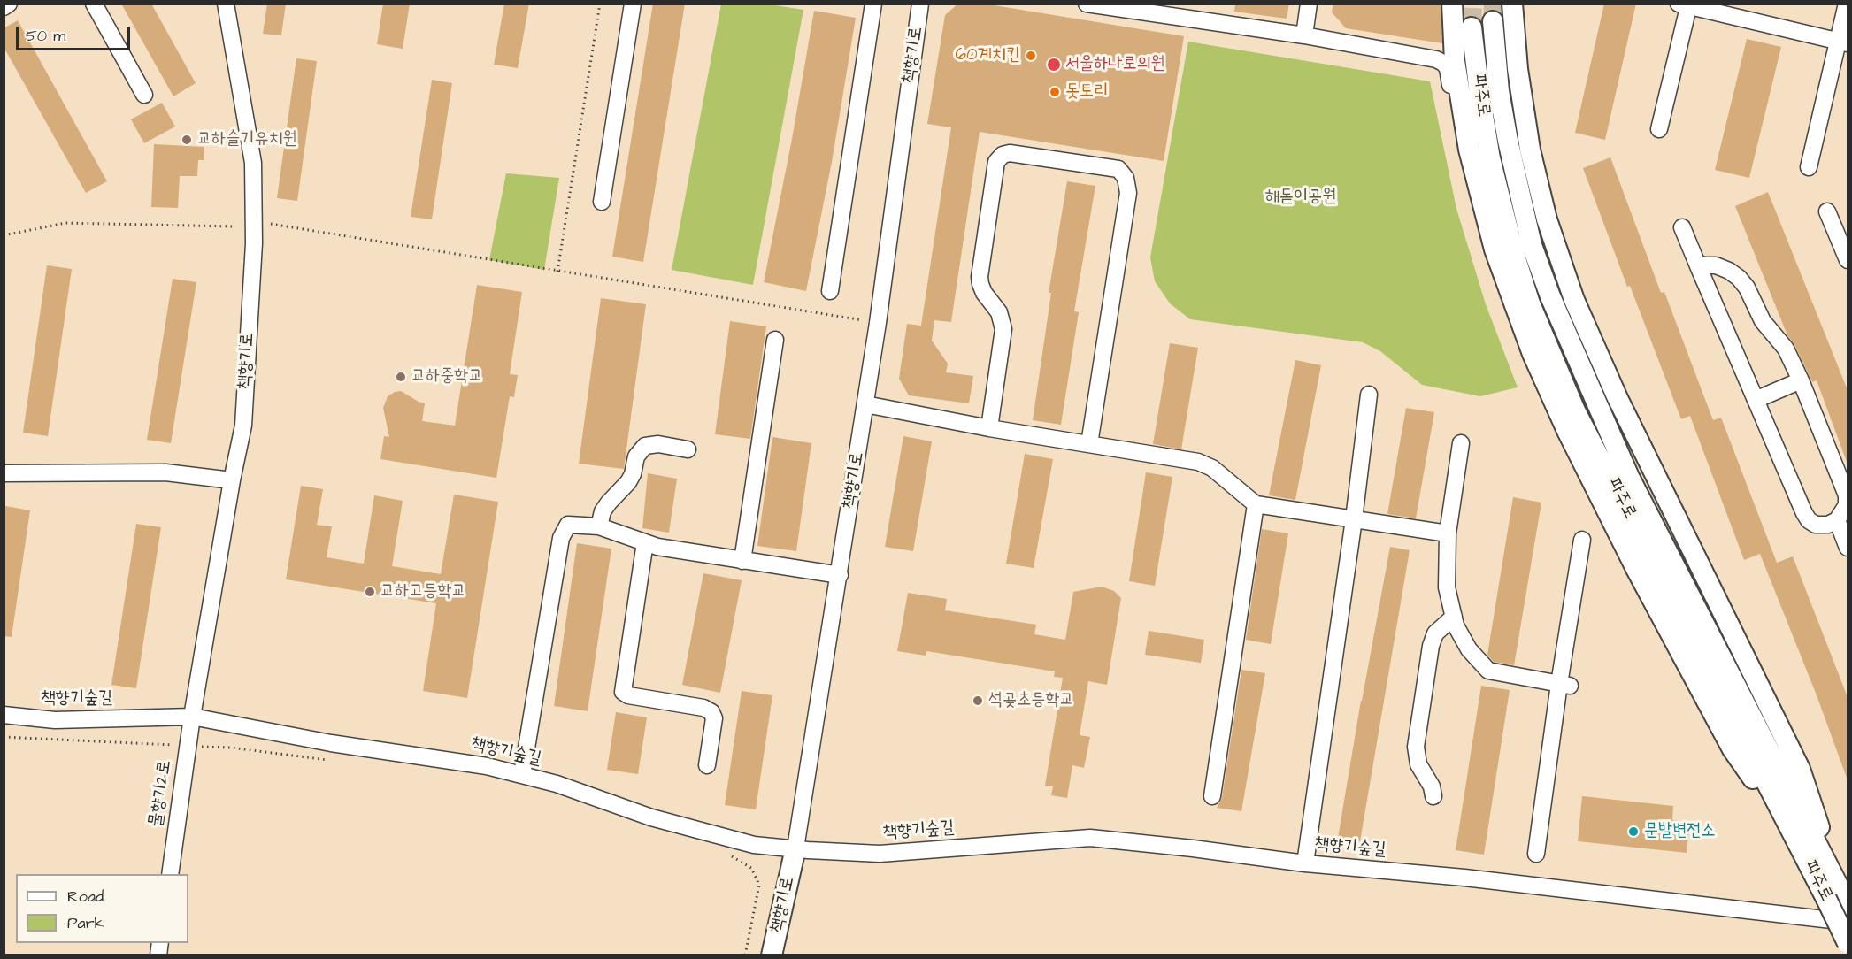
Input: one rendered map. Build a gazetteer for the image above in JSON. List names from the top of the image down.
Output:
{
  "streets": {
    "main road": ["책향기로", "파주로"],
    "street": ["책향기숲길", "물향기2로"]
  },
  "crossings": [
    ["책향기로", "책향기숲길"],
    ["책향기로", "물향기2로"],
    ["책향기숲길", "물향기2로"]
  ],
  "parks": ["해돋이공원"],
  "places": [
    "60계치킨",
    "서울하나로의원",
    "돗토리",
    "교하슬기유치원",
    "교하중학교",
    "교하고등학교",
    "석곶초등학교",
    "문발변전소"
  ],
  "legend": ["Road", "Park"],
  "scale_bar": "50 m"
}
